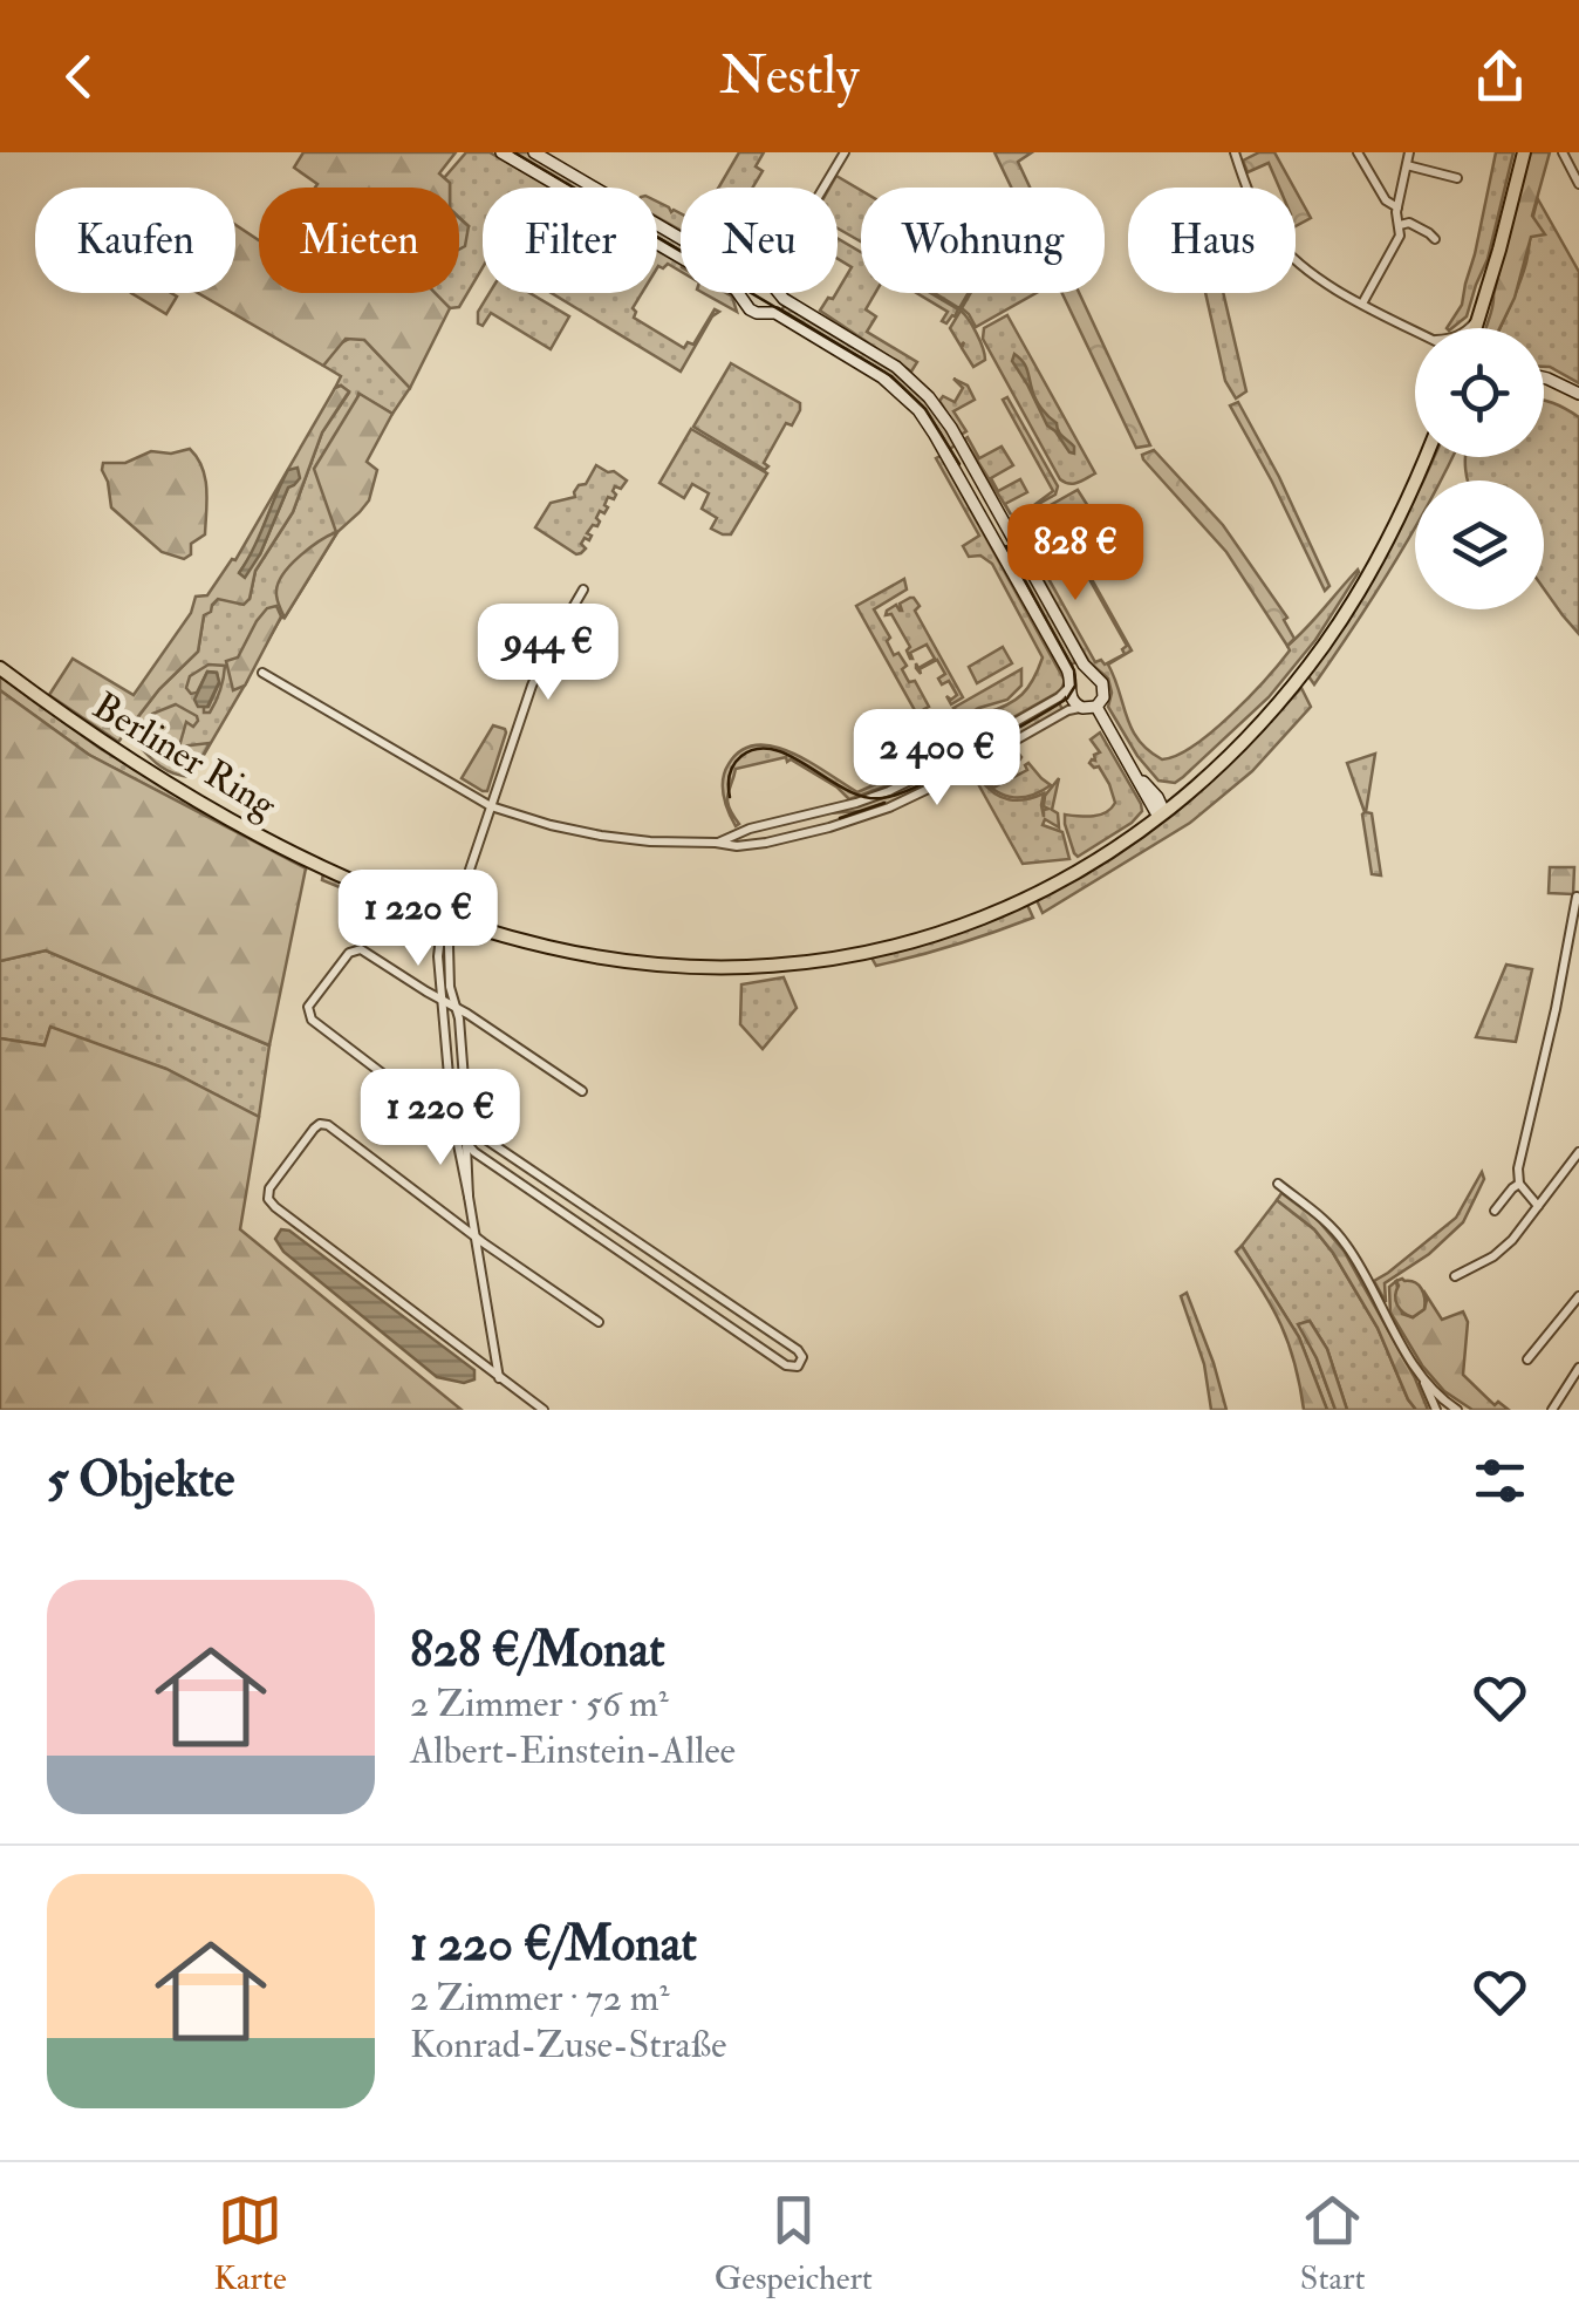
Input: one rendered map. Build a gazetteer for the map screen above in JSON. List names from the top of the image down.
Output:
{
  "streets": {
    "main road": ["Berliner Ring"]
  },
  "page": {
    "header": "Nestly",
    "chip": [
      "Kaufen",
      "Mieten",
      "Filter",
      "Neu",
      "Wohnung",
      "Haus"
    ],
    "price": [
      "828 €",
      "944 €",
      "2 400 €",
      "1 220 €",
      "1 220 €"
    ],
    "heading": "5 Objekte",
    "list": [
      {
        "name": "828 €/Monat",
        "note": "2 Zimmer · 56 m² · Albert-Einstein-Allee"
      },
      {
        "name": "1 220 €/Monat",
        "note": "2 Zimmer · 72 m² · Konrad-Zuse-Straße"
      }
    ],
    "tabs": ["Karte", "Gespeichert", "Start"]
  }
}
